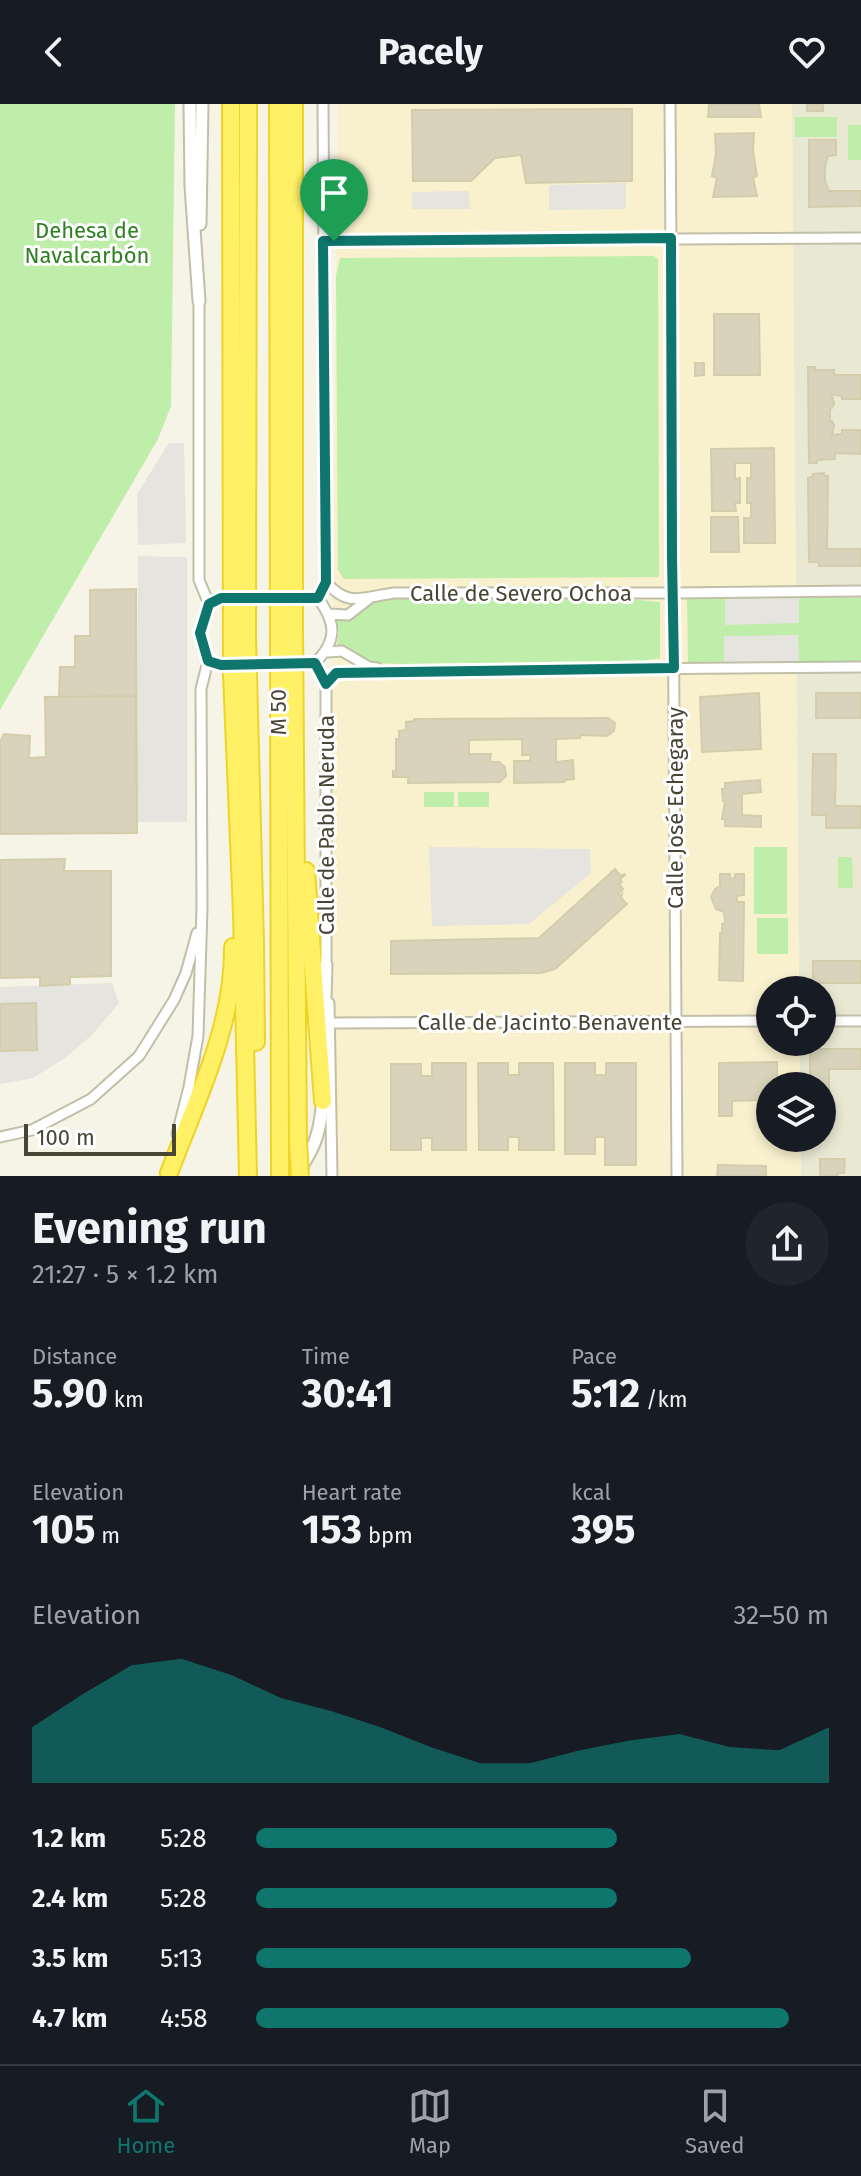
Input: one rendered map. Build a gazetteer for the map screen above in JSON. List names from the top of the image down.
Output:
{
  "streets": {
    "highway": ["M 50"],
    "street": [
      "Calle de Severo Ochoa",
      "Calle José Echegaray",
      "Calle de Pablo Neruda",
      "Calle de Jacinto Benavente"
    ]
  },
  "crossings": [
    ["Calle de Severo Ochoa", "Calle José Echegaray"],
    ["Calle José Echegaray", "Calle de Jacinto Benavente"],
    ["Calle de Pablo Neruda", "Calle de Jacinto Benavente"]
  ],
  "parks": ["Dehesa de Navalcarbón"],
  "scale_bar": "100 m",
  "page": {
    "header": "Pacely",
    "scale": "100 m",
    "heading": ["Evening run", "21:27 · 5 × 1.2 km"],
    "stats": [
      ["Distance", "5.90 km"],
      ["Time", "30:41"],
      ["Pace", "5:12 /km"],
      ["Elevation", "105 m"],
      ["Heart rate", "153 bpm"],
      ["kcal", "395"]
    ],
    "chart": ["Elevation", "32–50 m"],
    "list": [
      {
        "name": "1.2 km",
        "note": "5:28"
      },
      {
        "name": "2.4 km",
        "note": "5:28"
      },
      {
        "name": "3.5 km",
        "note": "5:13"
      },
      {
        "name": "4.7 km",
        "note": "4:58"
      }
    ],
    "tabs": ["Home", "Map", "Saved"]
  }
}
